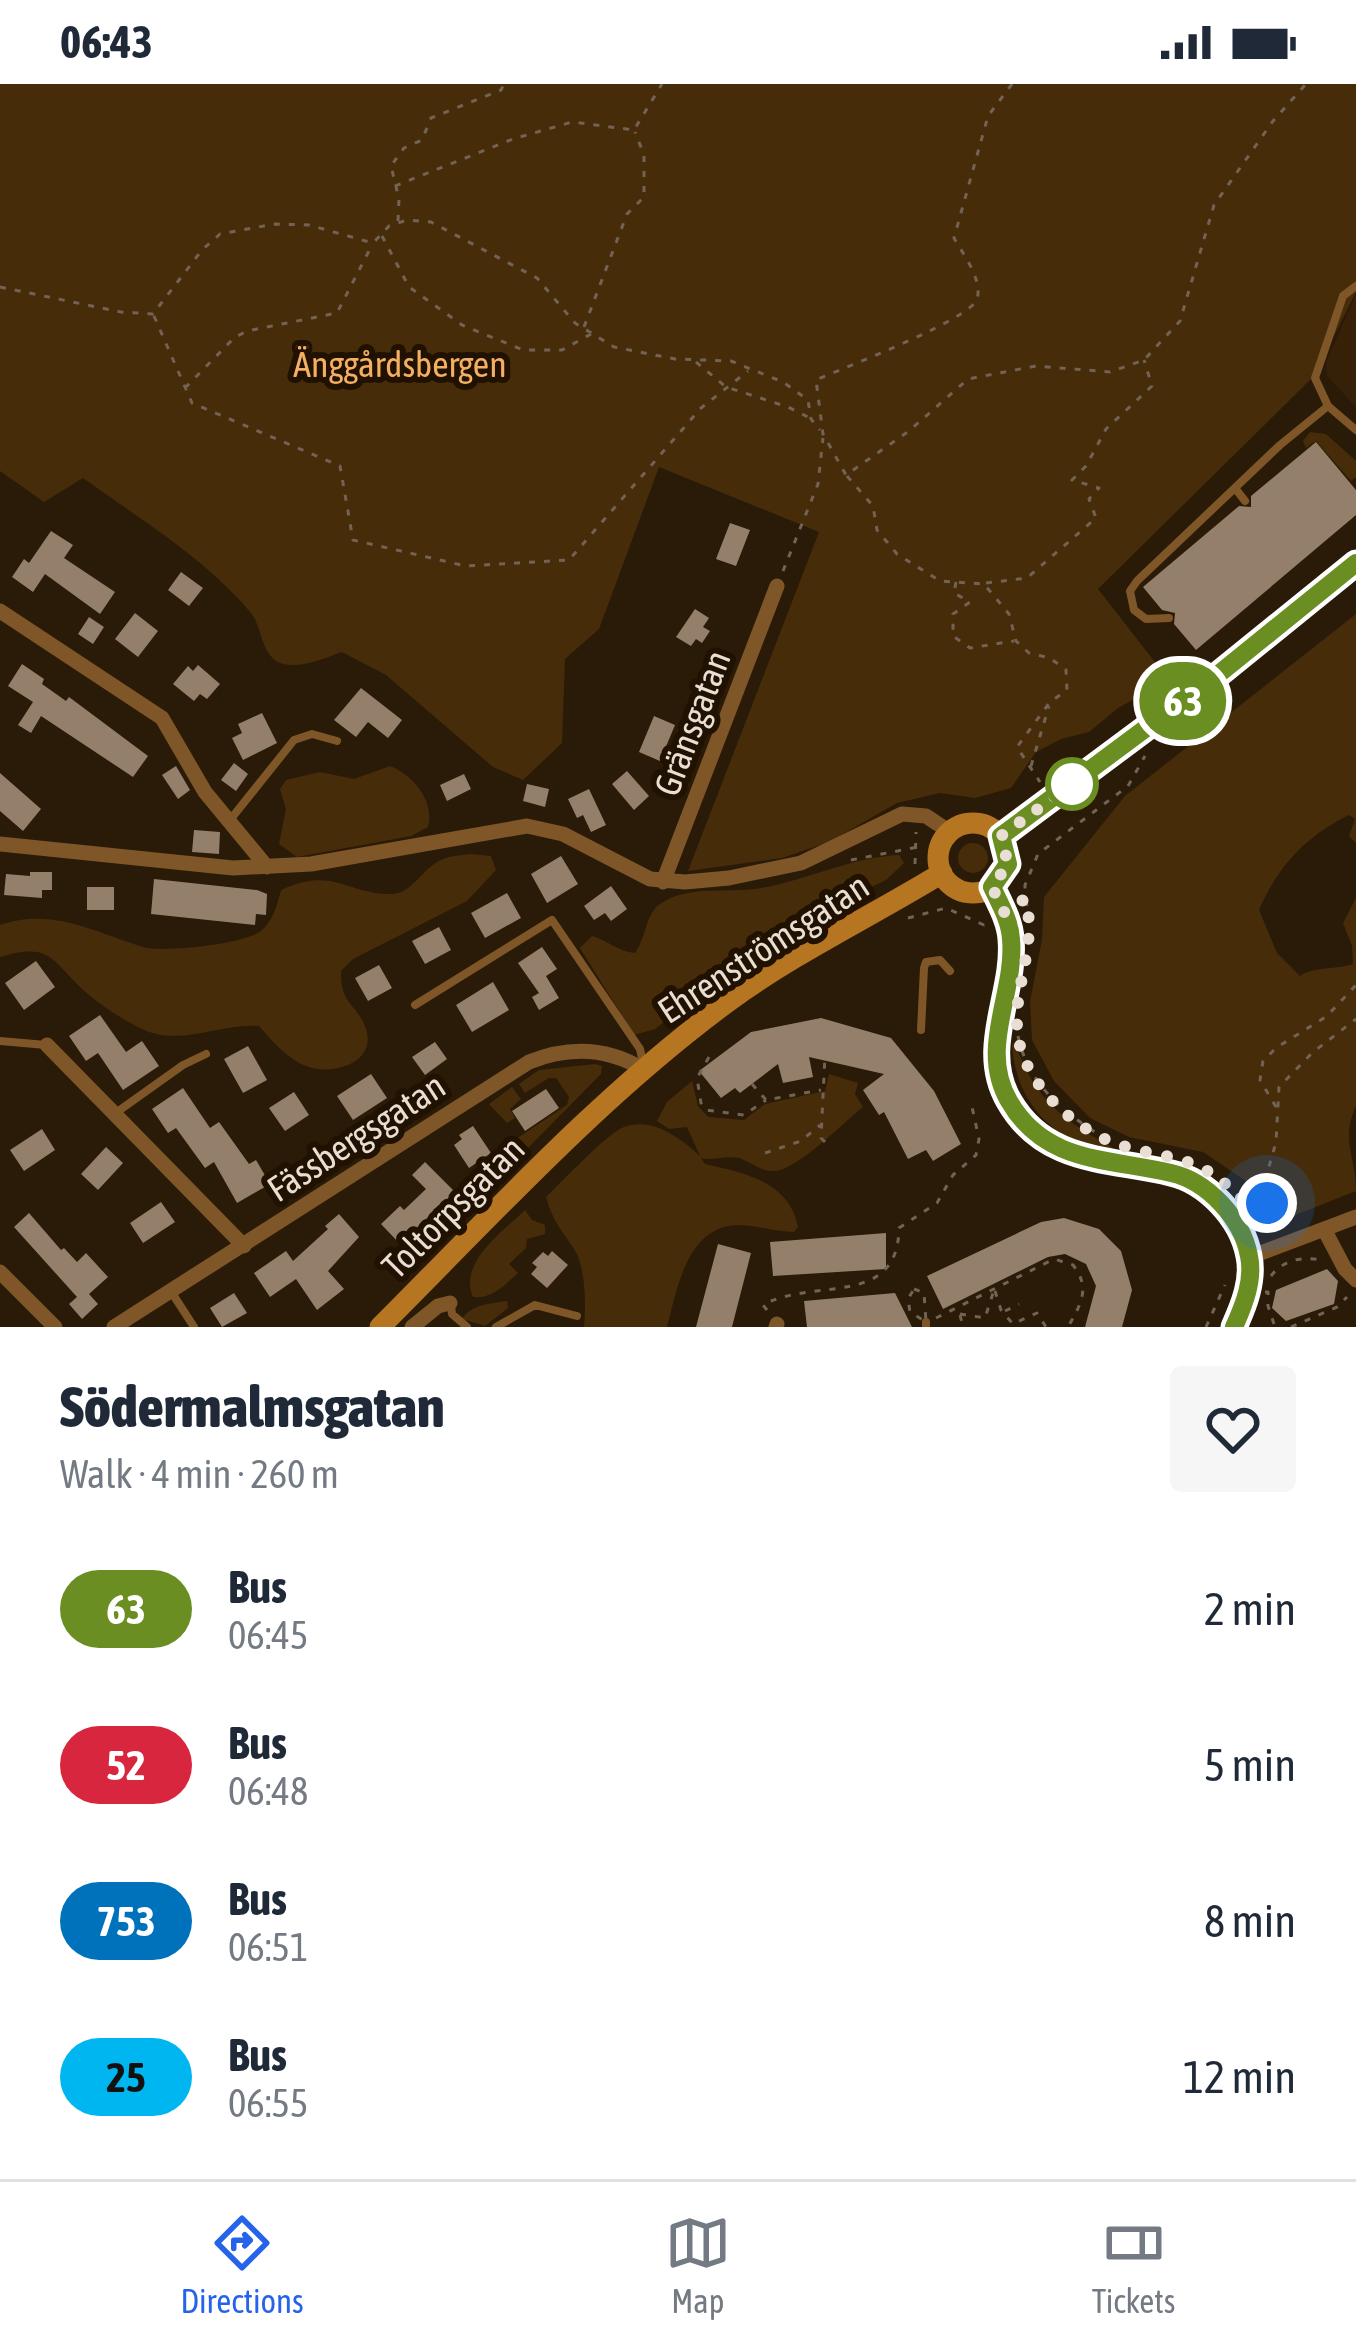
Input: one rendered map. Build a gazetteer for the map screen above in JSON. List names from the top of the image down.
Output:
{
  "streets": {
    "street": [
      "Gränsgatan",
      "Ehrenströmsgatan",
      "Fässbergsgatan",
      "Toltorpsgatan"
    ]
  },
  "crossings": [
    ["Ehrenströmsgatan", "Fässbergsgatan"],
    ["Ehrenströmsgatan", "Toltorpsgatan"]
  ],
  "parks": ["Änggårdsbergen"],
  "lines": ["bus line 63"],
  "page": {
    "status": "06:43",
    "on_map": "63",
    "heading": ["Södermalmsgatan", "Walk · 4 min · 260 m"],
    "list": [
      {
        "mark": "63",
        "name": "Bus",
        "note": "06:45",
        "value": "2 min"
      },
      {
        "mark": "52",
        "name": "Bus",
        "note": "06:48",
        "value": "5 min"
      },
      {
        "mark": "753",
        "name": "Bus",
        "note": "06:51",
        "value": "8 min"
      },
      {
        "mark": "25",
        "name": "Bus",
        "note": "06:55",
        "value": "12 min"
      }
    ],
    "tabs": ["Directions", "Map", "Tickets"]
  }
}
